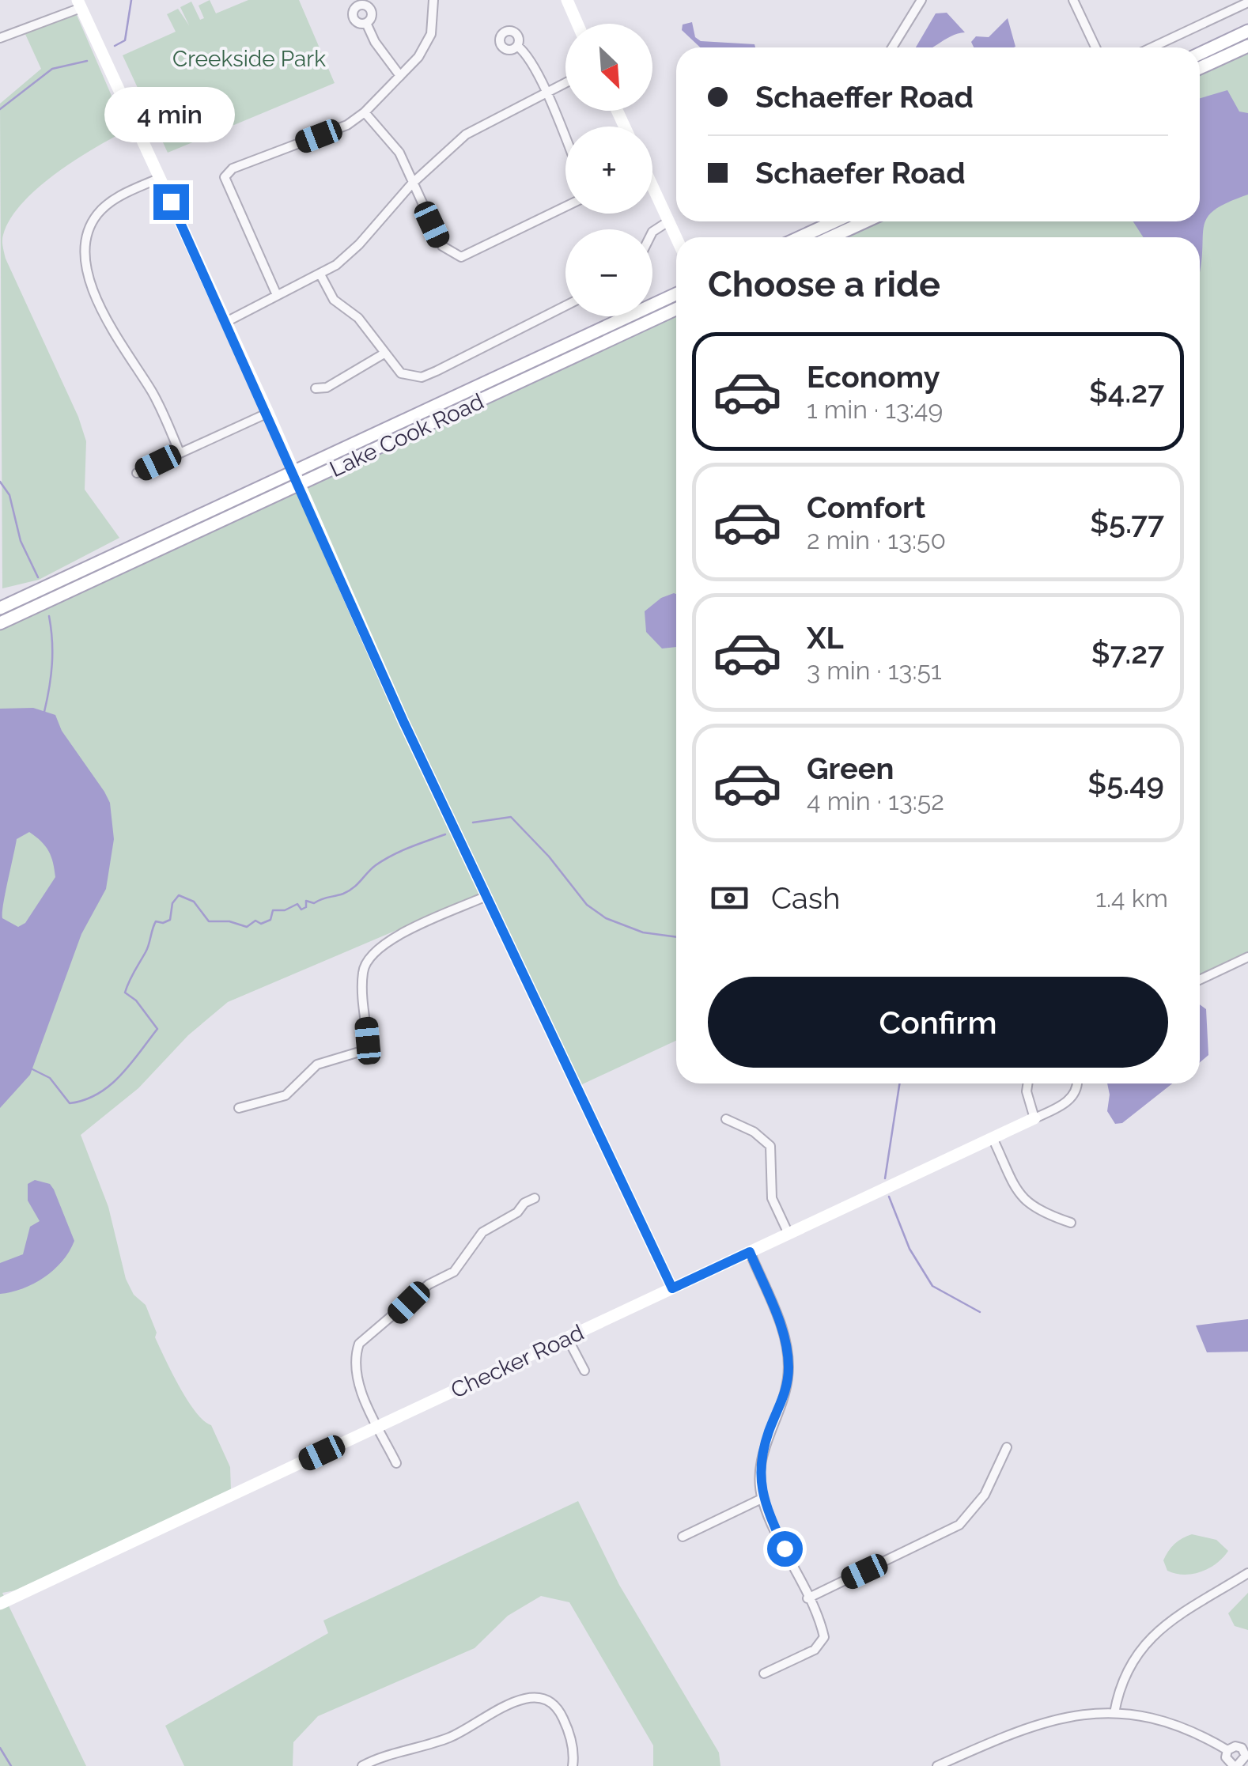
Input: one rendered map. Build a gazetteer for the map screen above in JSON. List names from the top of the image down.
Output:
{
  "streets": {
    "street": ["Lake Cook Road", "Checker Road"]
  },
  "parks": ["Creekside Park"],
  "north": "bottom right",
  "page": {
    "map_buttons": ["+", "−"],
    "banner": ["Schaeffer Road", "Schaefer Road"],
    "bubble": "4 min",
    "heading": "Choose a ride",
    "list": [
      {
        "name": "Economy",
        "note": "1 min · 13:49",
        "value": "$4.27"
      },
      {
        "name": "Comfort",
        "note": "2 min · 13:50",
        "value": "$5.77"
      },
      {
        "name": "XL",
        "note": "3 min · 13:51",
        "value": "$7.27"
      },
      {
        "name": "Green",
        "note": "4 min · 13:52",
        "value": "$5.49"
      }
    ],
    "pay": ["Cash", "1.4 km"],
    "buttons": "Confirm"
  }
}
